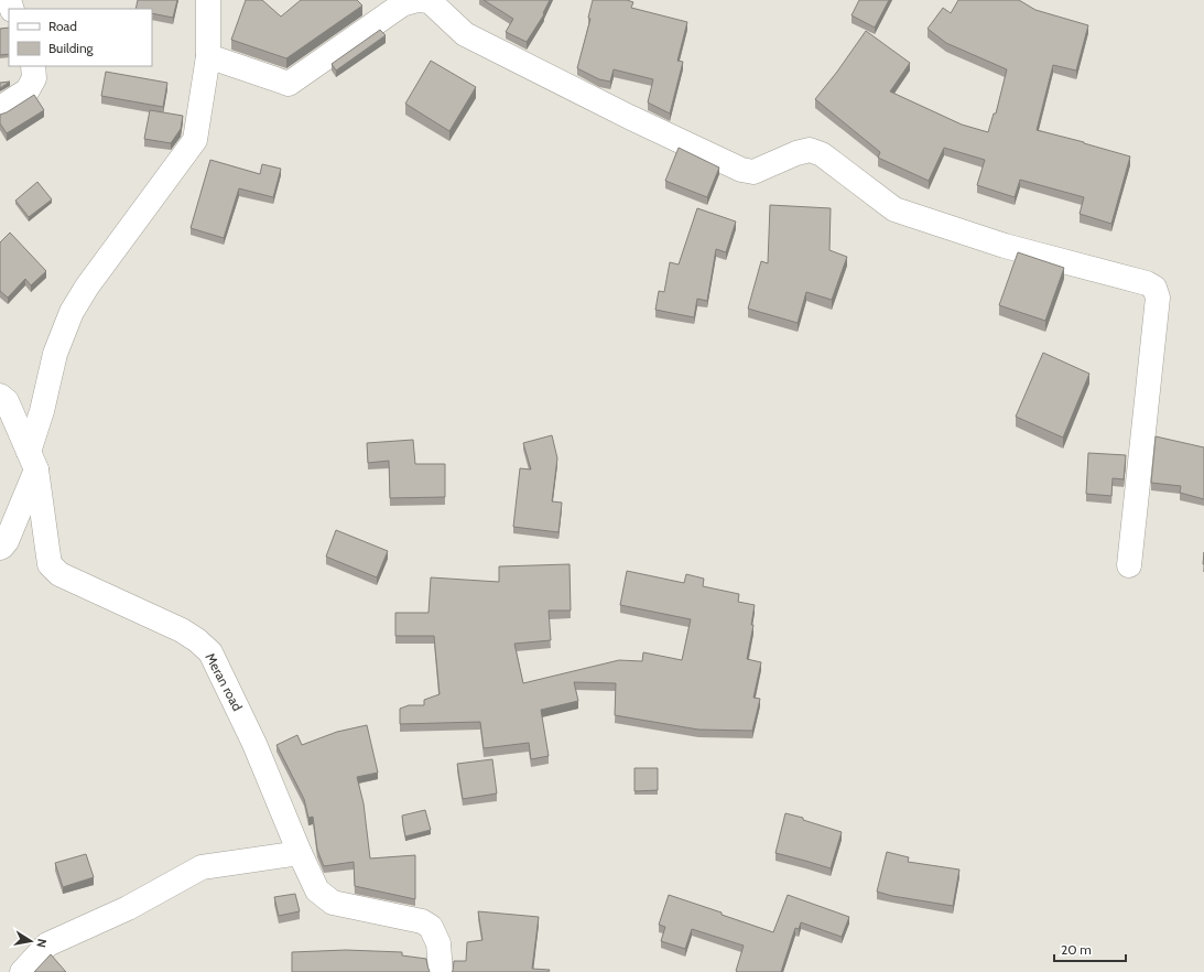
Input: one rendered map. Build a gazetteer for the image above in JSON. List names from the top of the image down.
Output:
{
  "streets": {
    "street": ["Meran road"]
  },
  "legend": ["Road", "Building"],
  "scale_bar": "20 m",
  "north": "right"
}
